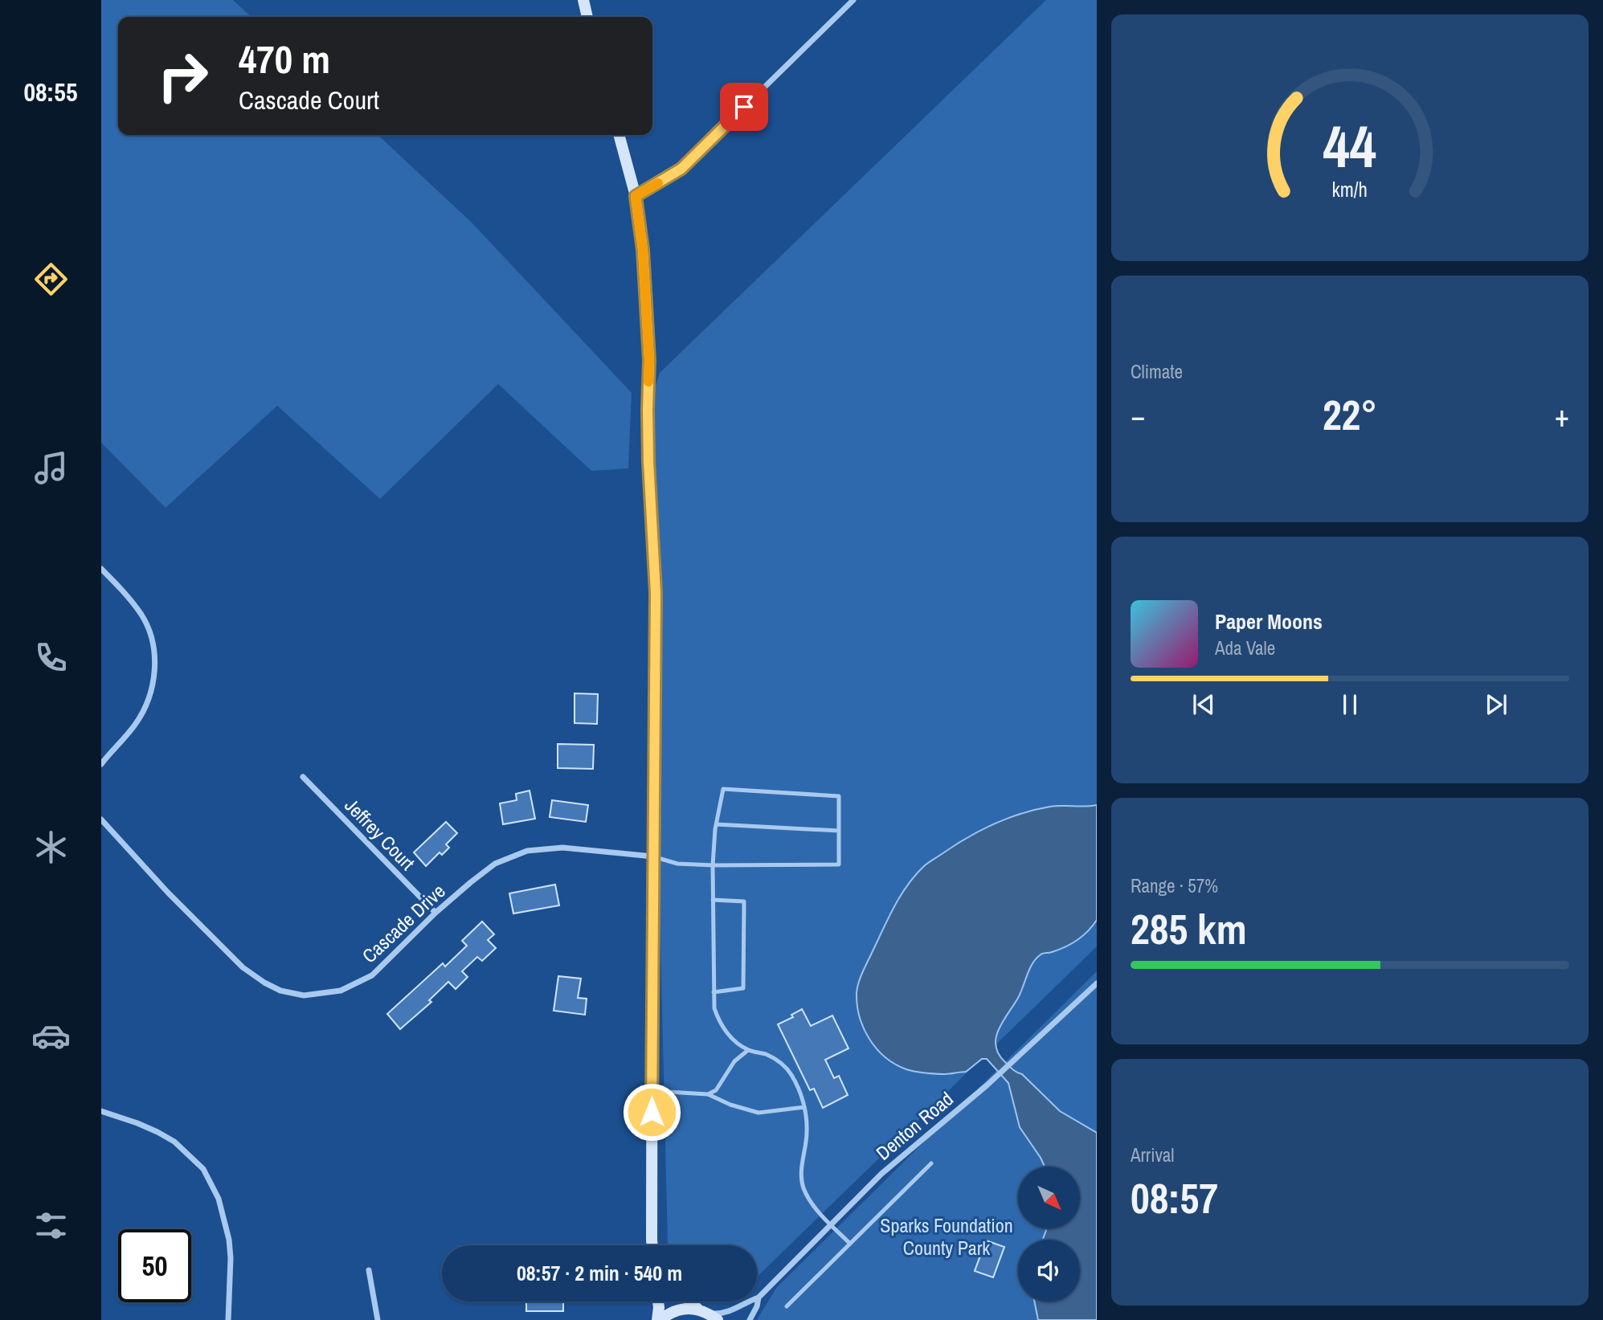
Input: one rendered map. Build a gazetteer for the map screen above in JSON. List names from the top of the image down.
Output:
{
  "streets": {
    "street": ["Jeffrey Court", "Cascade Drive", "Denton Road"]
  },
  "crossings": [
    ["Jeffrey Court", "Cascade Drive"]
  ],
  "parks": ["Sparks Foundation County Park"],
  "north": "bottom right",
  "page": {
    "tabs": "08:55",
    "turn": ["470 m", "Cascade Court"],
    "tile": [
      "Climate",
      ["Range · 57%", "285 km"],
      ["Arrival", "08:57"]
    ],
    "heat": ["−", "22°", "+"],
    "song": ["Paper Moons", "Ada Vale"],
    "limit": "50",
    "trip": "08:57 · 2 min · 540 m",
    "gauge": ["44", "km/h"]
  }
}
